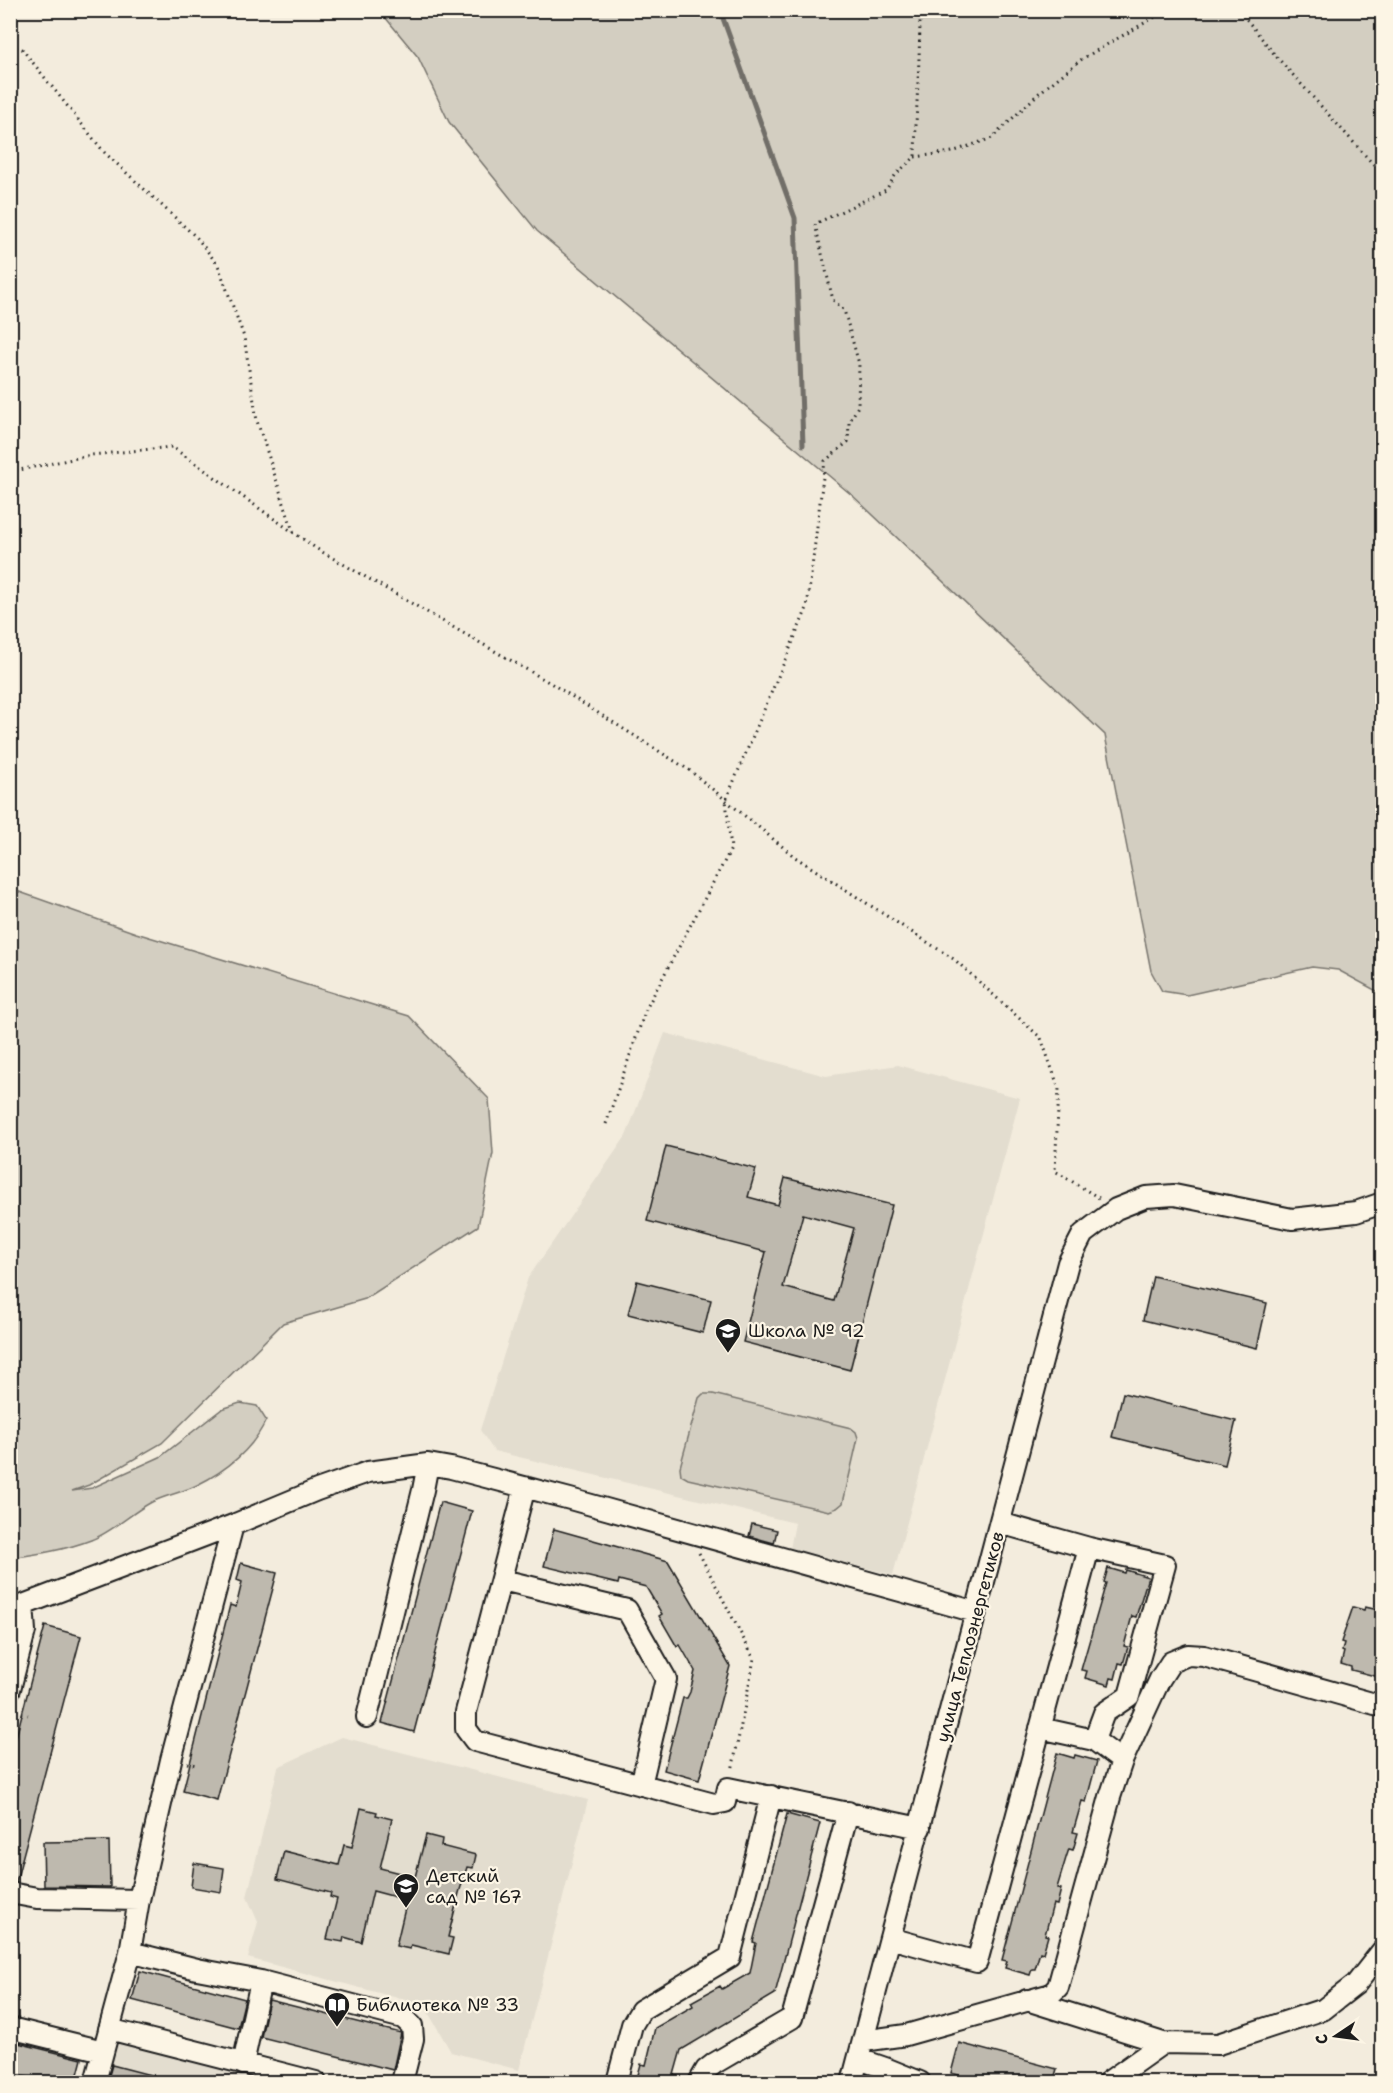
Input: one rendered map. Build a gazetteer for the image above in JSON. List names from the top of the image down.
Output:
{
  "streets": {
    "street": ["улица Теплоэнергетиков"]
  },
  "places": {
    "school or university": ["Школа № 92", "Детский сад № 167"],
    "library": ["Библиотека № 33"]
  },
  "north": "left"
}
